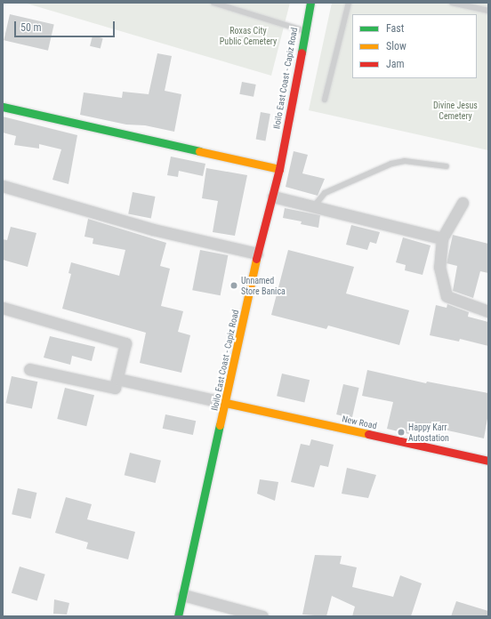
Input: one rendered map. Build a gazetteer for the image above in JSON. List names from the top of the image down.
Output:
{
  "streets": {
    "main road": ["Iloilo East Coast - Capiz Road", "New Road"]
  },
  "crossings": [
    ["Iloilo East Coast - Capiz Road", "New Road"]
  ],
  "parks": ["Roxas City Public Cemetery", "Divine Jesus Cemetery"],
  "places": ["Unnamed Store Banica", "Happy Karr Autostation"],
  "legend": ["Fast", "Slow", "Jam"],
  "scale_bar": "50 m"
}
